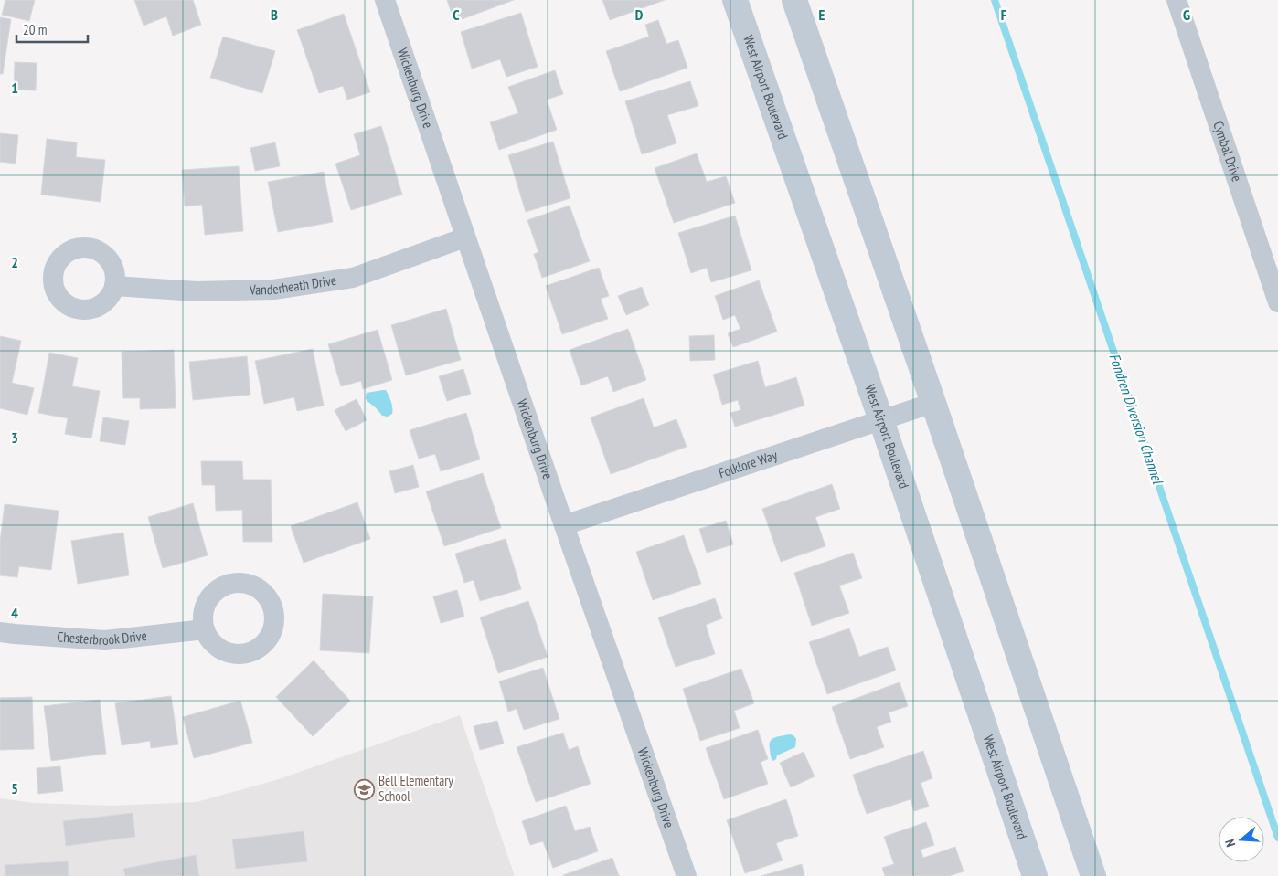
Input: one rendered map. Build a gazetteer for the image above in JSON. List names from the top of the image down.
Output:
{
  "streets": {
    "main road": ["West Airport Boulevard"],
    "street": [
      "Wickenburg Drive",
      "Cymbal Drive",
      "Vanderheath Drive",
      "Folklore Way",
      "Chesterbrook Drive"
    ]
  },
  "crossings": [
    ["West Airport Boulevard", "Folklore Way"],
    ["Wickenburg Drive", "Vanderheath Drive"],
    ["Wickenburg Drive", "Folklore Way"]
  ],
  "water": ["Fondren Diversion Channel"],
  "places": {
    "school or university": ["Bell Elementary School"]
  },
  "scale_bar": "20 m",
  "north": "left",
  "grid": {
    "columns": [
      "B",
      "C",
      "D",
      "E",
      "F",
      "G"
    ],
    "rows": [
      "1",
      "2",
      "3",
      "4",
      "5"
    ]
  }
}
